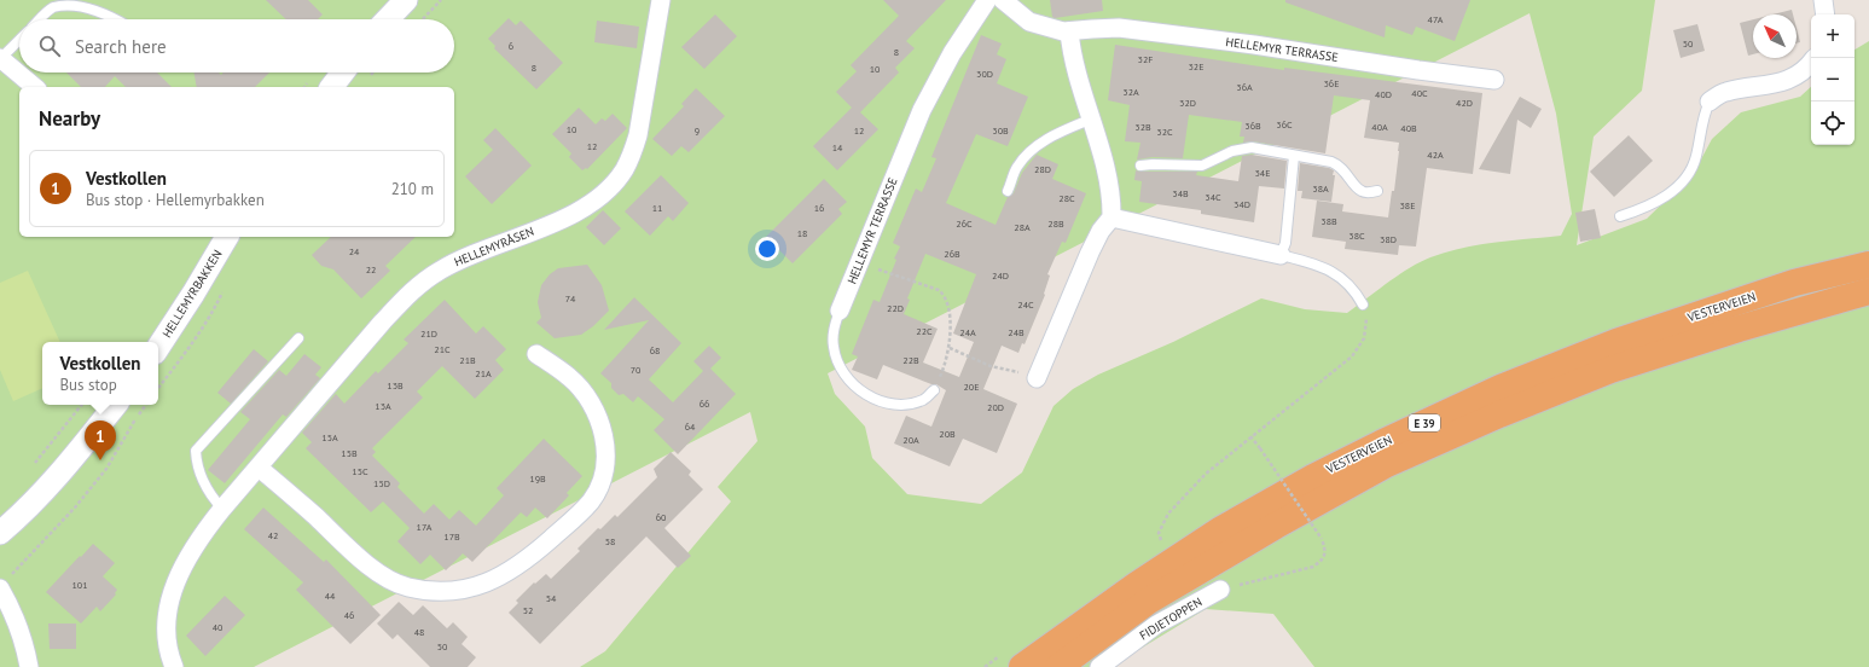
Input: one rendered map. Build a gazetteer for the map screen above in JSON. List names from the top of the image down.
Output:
{
  "streets": {
    "highway": ["VESTERVEIEN", "E 39"],
    "street": [
      "HELLEMYR TERRASSE",
      "HELLEMYRÅSEN",
      "HELLEMYRBAKKEN",
      "FIDJETOPPEN"
    ]
  },
  "house_numbers": [
    "47A",
    "50",
    "6",
    "8",
    "32F",
    "32E",
    "8",
    "10",
    "30D",
    "36E",
    "36A",
    "32A",
    "40C",
    "40D",
    "32D",
    "42D",
    "36C",
    "36B",
    "32B",
    "40A",
    "40B",
    "10",
    "9",
    "12",
    "30B",
    "32C",
    "12",
    "14",
    "42A",
    "28D",
    "34E",
    "38A",
    "34B",
    "34C",
    "28C",
    "34D",
    "38E",
    "11",
    "16",
    "38B",
    "26C",
    "28B",
    "28A",
    "18",
    "38C",
    "38D",
    "24",
    "26B",
    "22",
    "24D",
    "74",
    "24C",
    "22D",
    "22C",
    "24A",
    "24B",
    "21D",
    "21C",
    "68",
    "21B",
    "22B",
    "70",
    "21A",
    "13B",
    "20E",
    "66",
    "13A",
    "20D",
    "64",
    "20B",
    "15A",
    "20A",
    "15B",
    "15C",
    "19B",
    "15D",
    "60",
    "17A",
    "42",
    "17B",
    "58",
    "101",
    "44",
    "54",
    "52",
    "46",
    "40",
    "48",
    "50"
  ],
  "north": "top left",
  "page": {
    "map_buttons": ["+", "−"],
    "search": "Search here",
    "heading": "Nearby",
    "list": [
      {
        "mark": "1",
        "name": "Vestkollen",
        "note": "Bus stop · Hellemyrbakken",
        "value": "210 m"
      }
    ],
    "popup": ["Vestkollen", "Bus stop"],
    "pins": "1"
  }
}
